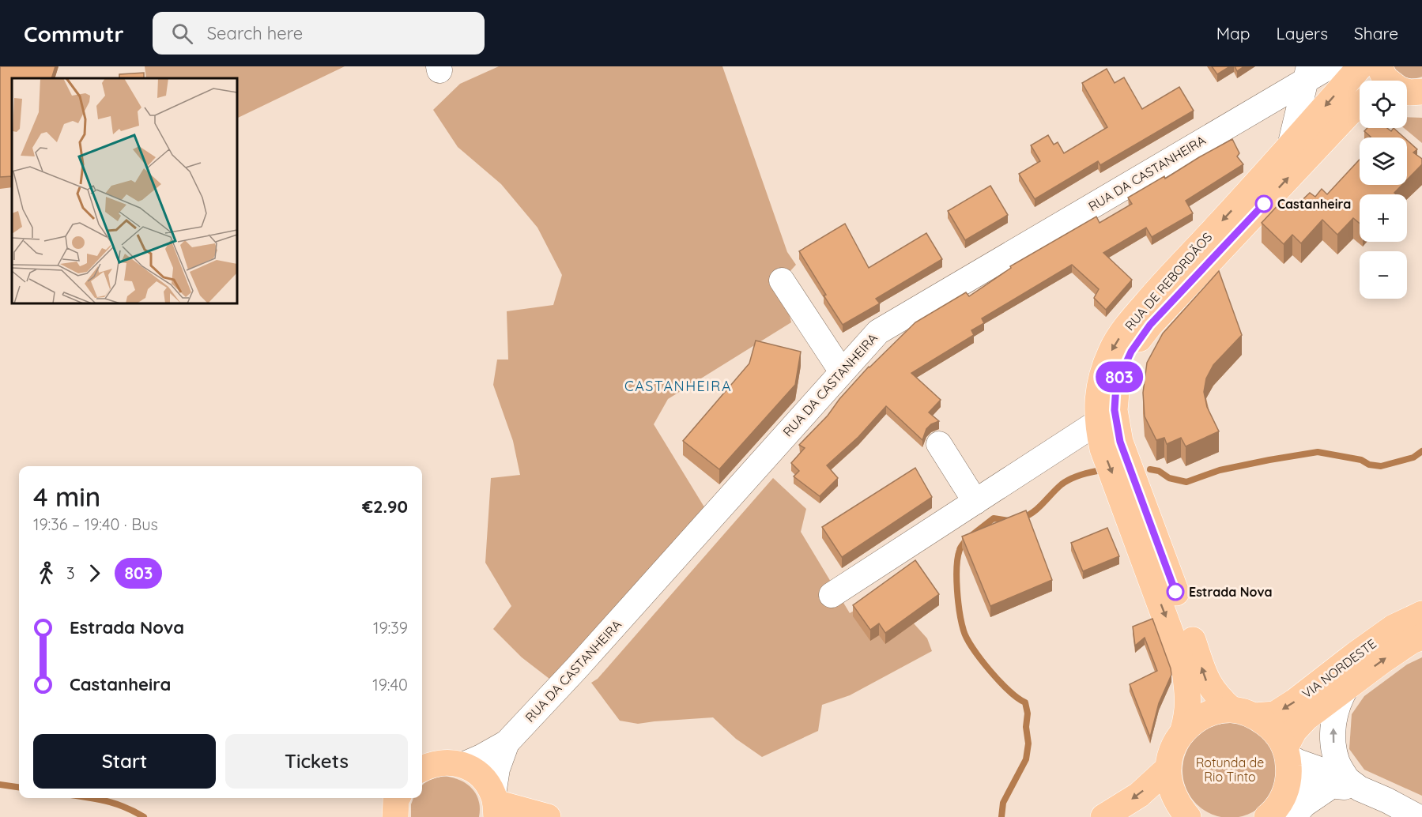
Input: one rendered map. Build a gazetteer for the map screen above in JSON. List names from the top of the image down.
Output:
{
  "streets": {
    "main road": ["RUA DE REBORDÃOS", "VIA NORDESTE"],
    "street": ["RUA DA CASTANHEIRA"]
  },
  "crossings": [
    ["RUA DE REBORDÃOS", "VIA NORDESTE"]
  ],
  "districts": ["CASTANHEIRA"],
  "parks": ["Rotunda de Rio Tinto"],
  "places": ["Castanheira", "Estrada Nova"],
  "lines": ["bus line 803"],
  "page": {
    "header": "Commutr",
    "search": "Search here",
    "nav": ["Map", "Layers", "Share"],
    "on_map": "803",
    "map_buttons": ["+", "−"],
    "heading": ["4 min", "19:36 – 19:40 · Bus", "€2.90"],
    "legs": ["3", "803"],
    "list": [
      {
        "name": "Estrada Nova",
        "value": "19:39"
      },
      {
        "name": "Castanheira",
        "value": "19:40"
      }
    ],
    "buttons": ["Start", "Tickets"]
  }
}
